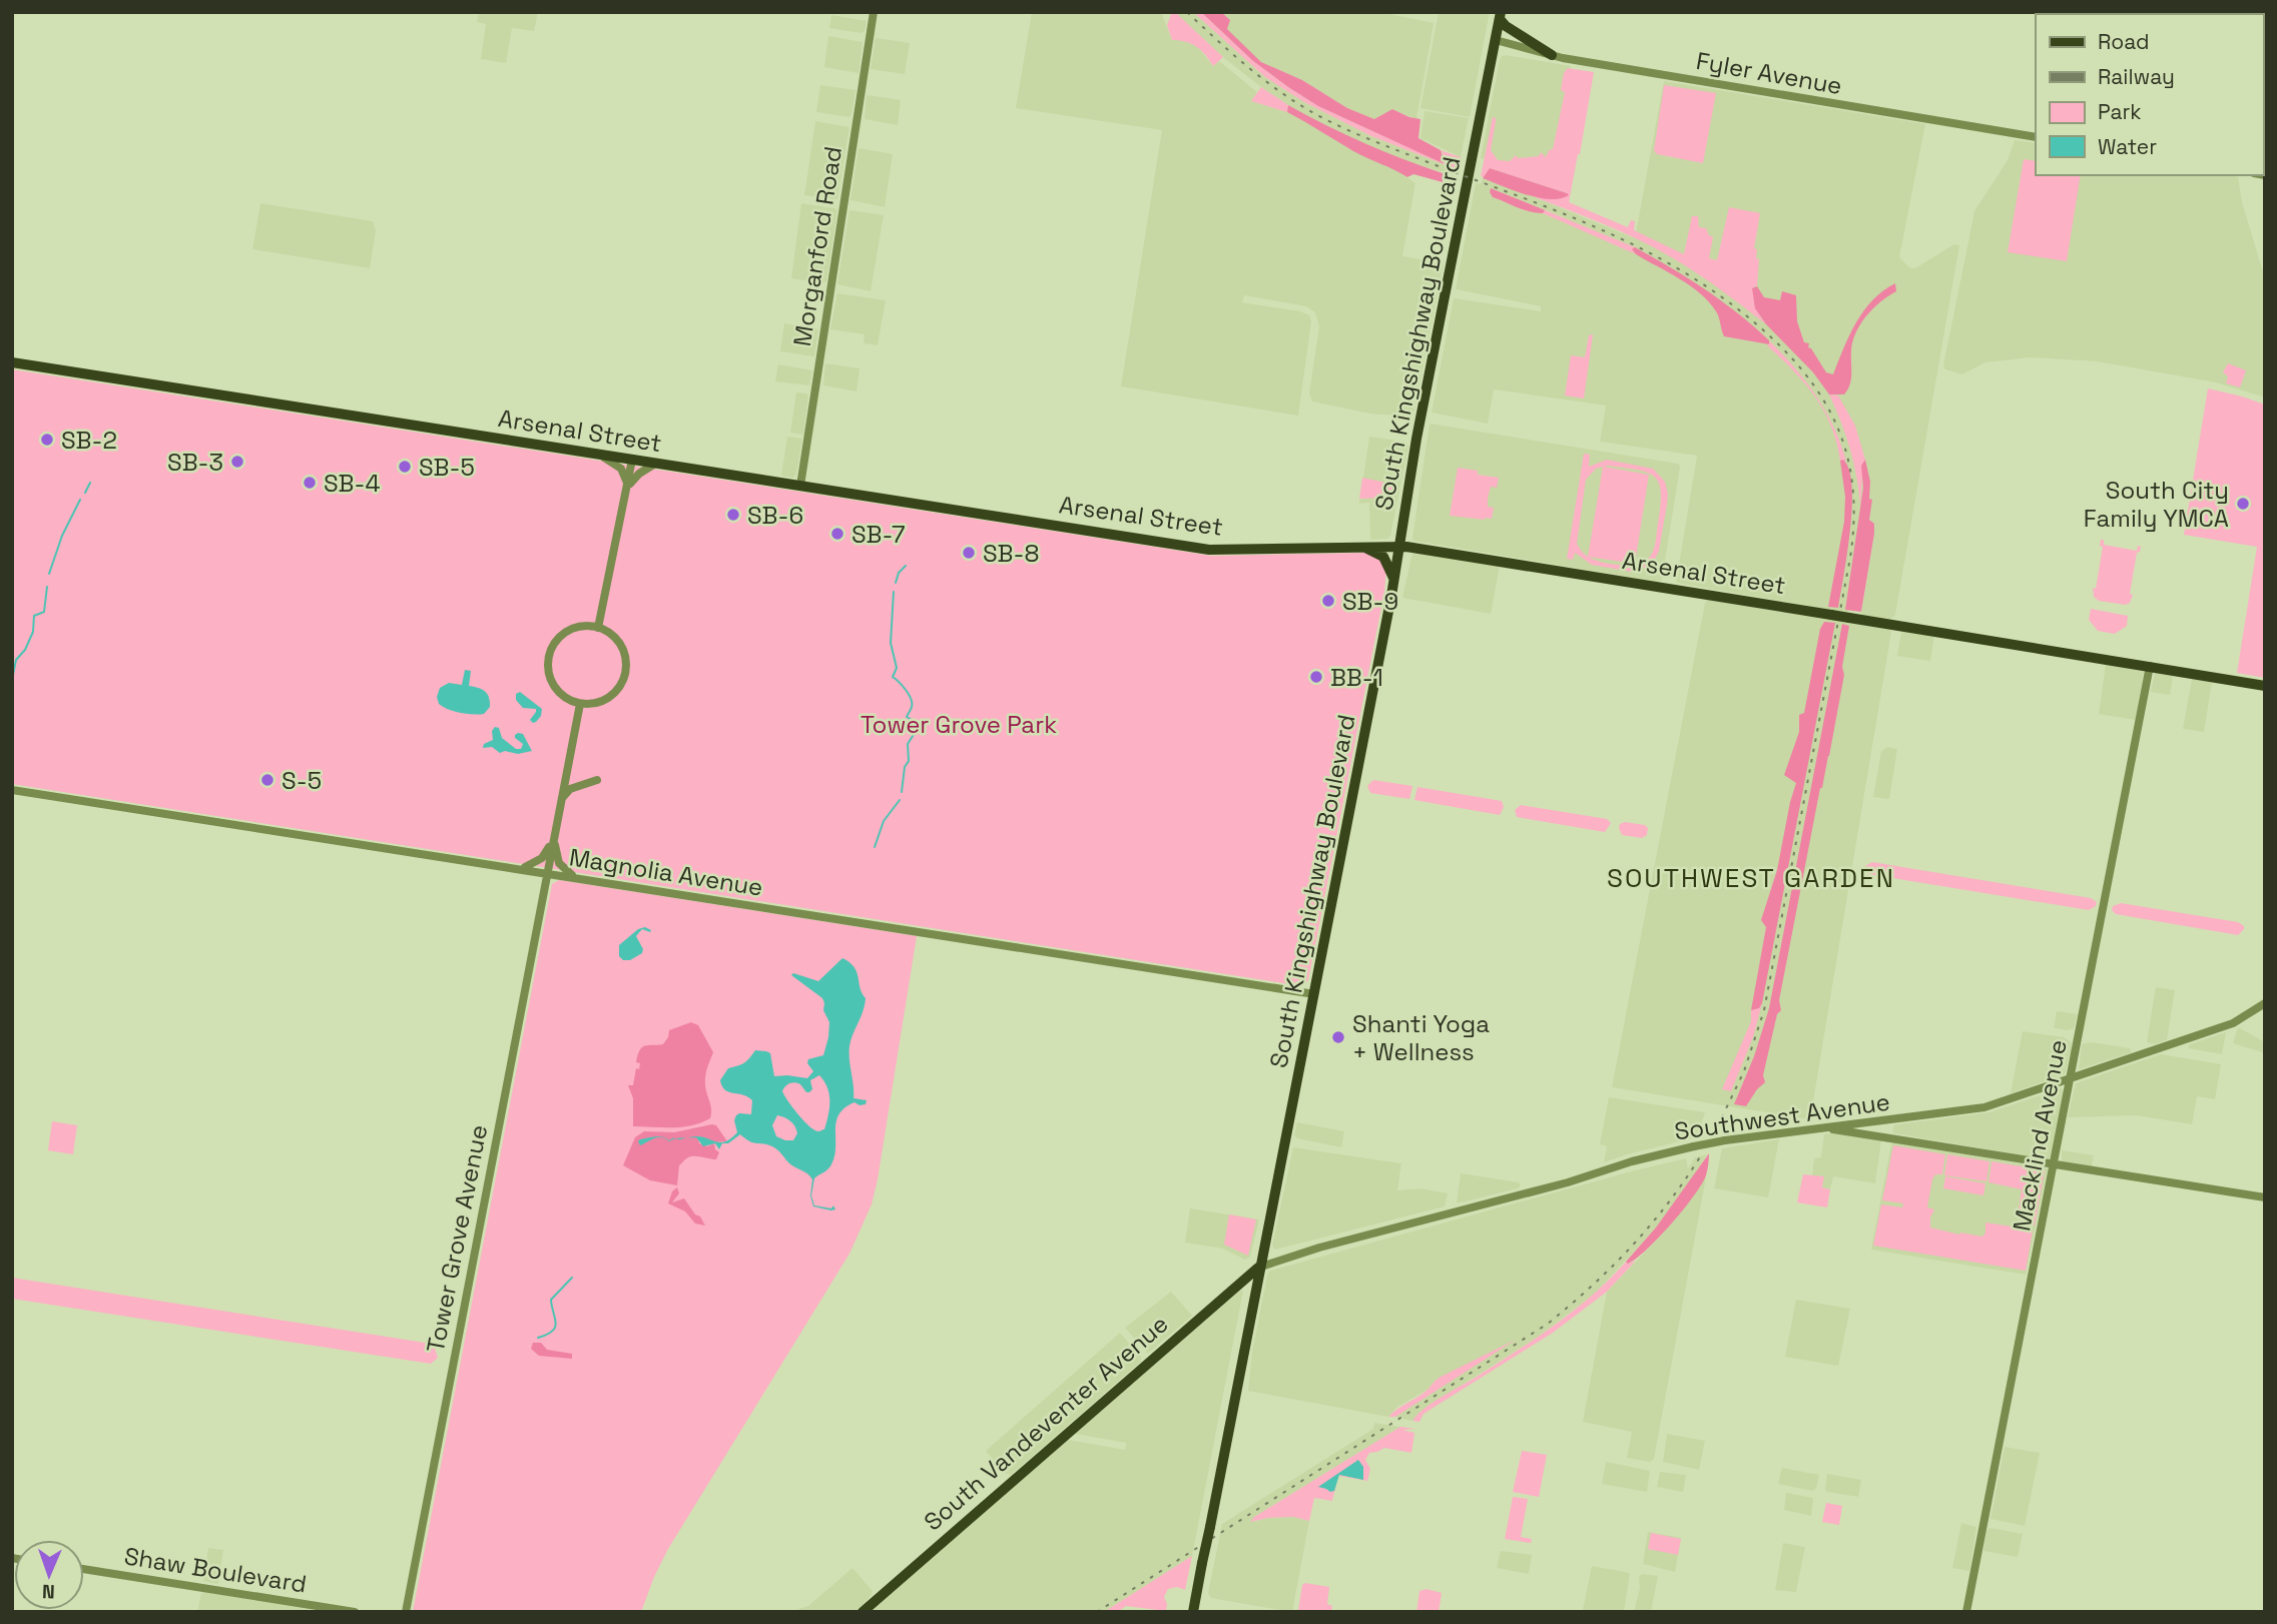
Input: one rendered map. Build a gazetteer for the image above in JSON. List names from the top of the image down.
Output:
{
  "streets": {
    "main road": ["South Kingshighway Boulevard", "Arsenal Street", "South Vandeventer Avenue"],
    "street": [
      "Fyler Avenue",
      "Morganford Road",
      "Magnolia Avenue",
      "Southwest Avenue",
      "Macklind Avenue",
      "Tower Grove Avenue",
      "Shaw Boulevard"
    ]
  },
  "crossings": [
    ["Fyler Avenue", "South Kingshighway Boulevard"],
    ["Morganford Road", "Arsenal Street"],
    ["South Kingshighway Boulevard", "Arsenal Street"],
    ["South Kingshighway Boulevard", "Magnolia Avenue"],
    ["South Kingshighway Boulevard", "Southwest Avenue"],
    ["South Kingshighway Boulevard", "South Vandeventer Avenue"],
    ["Arsenal Street", "Macklind Avenue"],
    ["Magnolia Avenue", "Tower Grove Avenue"],
    ["Southwest Avenue", "Macklind Avenue"],
    ["Southwest Avenue", "South Vandeventer Avenue"]
  ],
  "districts": ["SOUTHWEST GARDEN"],
  "parks": ["Tower Grove Park"],
  "places": [
    "SB-2",
    "SB-3",
    "SB-5",
    "SB-4",
    "South City Family YMCA",
    "SB-6",
    "SB-7",
    "SB-8",
    "SB-9",
    "BB-1",
    "S-5",
    "Shanti Yoga + Wellness"
  ],
  "legend": [
    "Road",
    "Railway",
    "Park",
    "Water"
  ],
  "north": "bottom"
}
